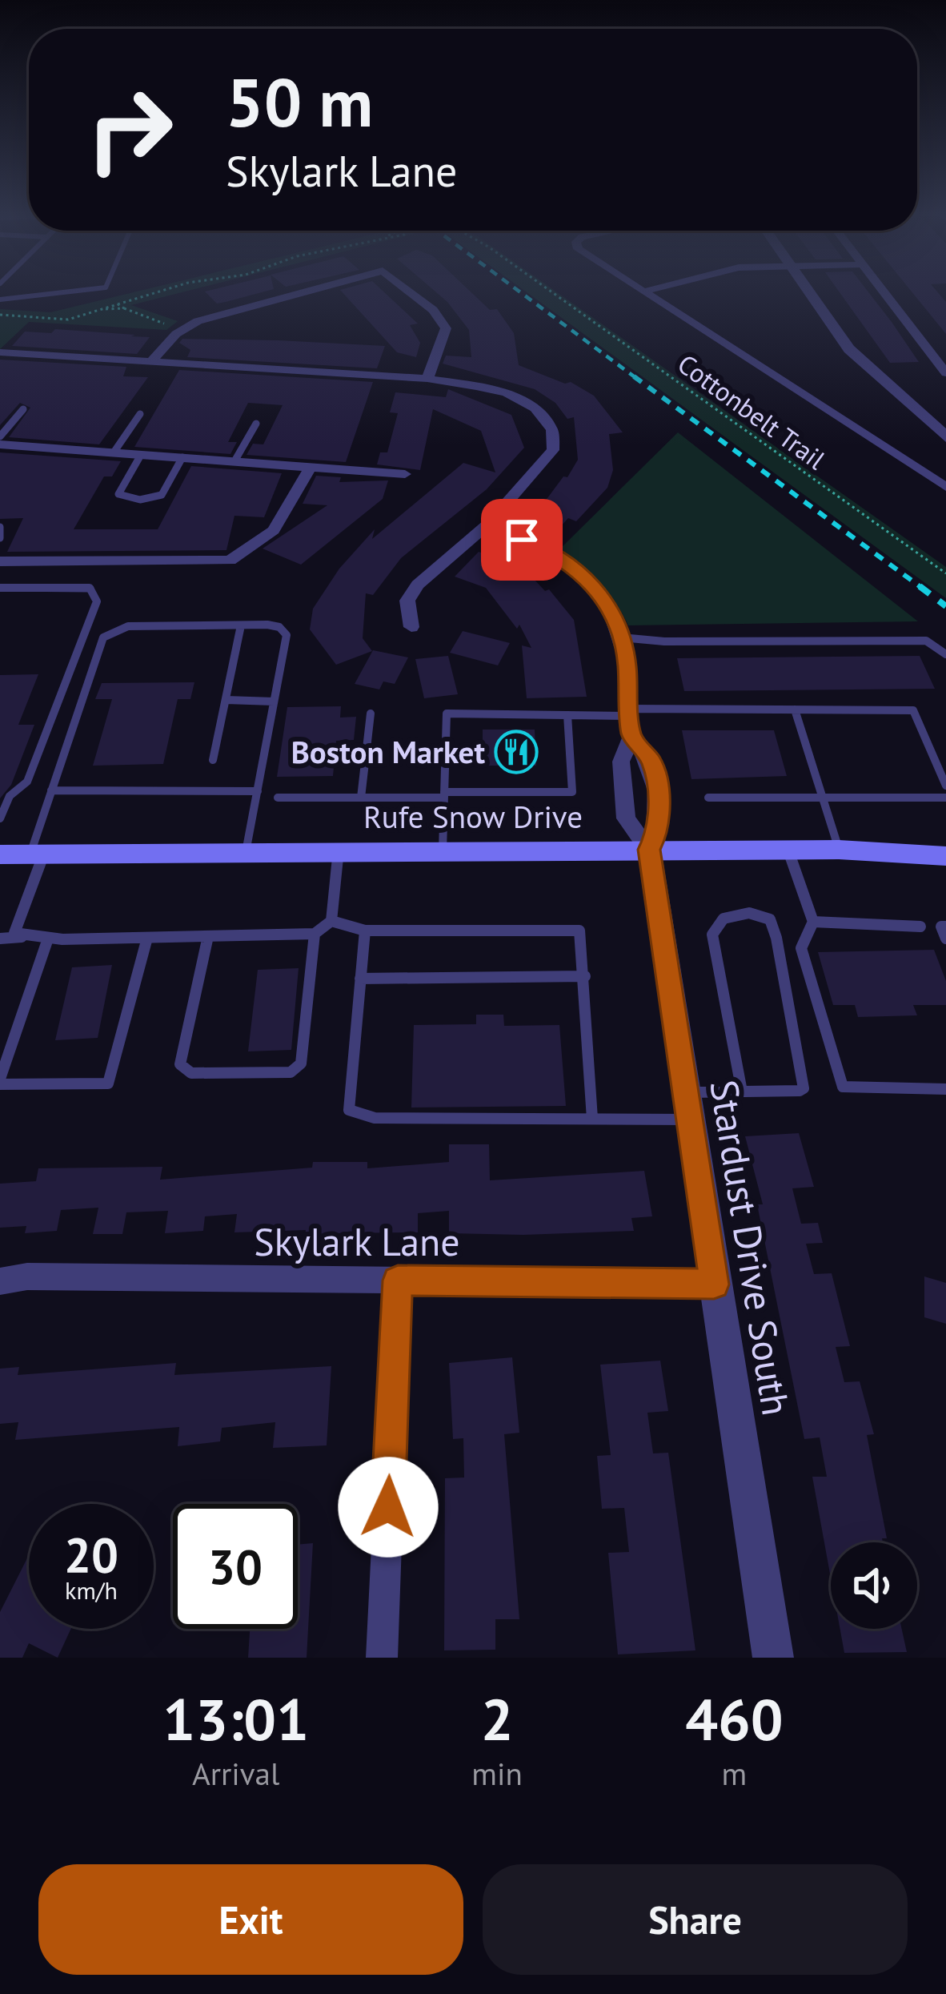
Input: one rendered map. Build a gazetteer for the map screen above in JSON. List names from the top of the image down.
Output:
{
  "streets": {
    "main road": ["Rufe Snow Drive"],
    "street": ["Skylark Lane", "Stardust Drive South"],
    "path": ["Cottonbelt Trail"]
  },
  "crossings": [
    ["Rufe Snow Drive", "Stardust Drive South"],
    ["Skylark Lane", "Stardust Drive South"]
  ],
  "places": {
    "restaurant": ["Boston Market"]
  },
  "page": {
    "turn": ["50 m", "Skylark Lane"],
    "speed": "20 km/h",
    "limit": "30",
    "eta": [
      "13:01",
      "Arrival",
      "2",
      "min",
      "460",
      "m"
    ],
    "buttons": ["Exit", "Share"]
  }
}
